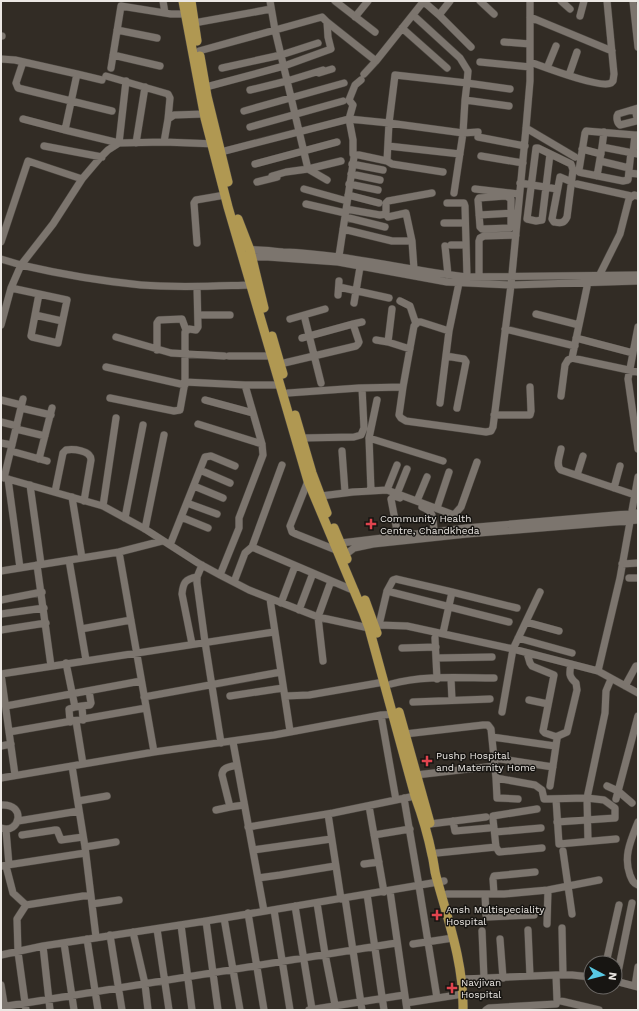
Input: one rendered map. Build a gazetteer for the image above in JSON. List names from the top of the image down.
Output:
{
  "places": {
    "health": [
      "Community Health Centre, Chandkheda",
      "Pushp Hospital and Maternity Home",
      "Ansh Multispeciality Hospital",
      "Navjivan Hospital"
    ]
  },
  "north": "right"
}
